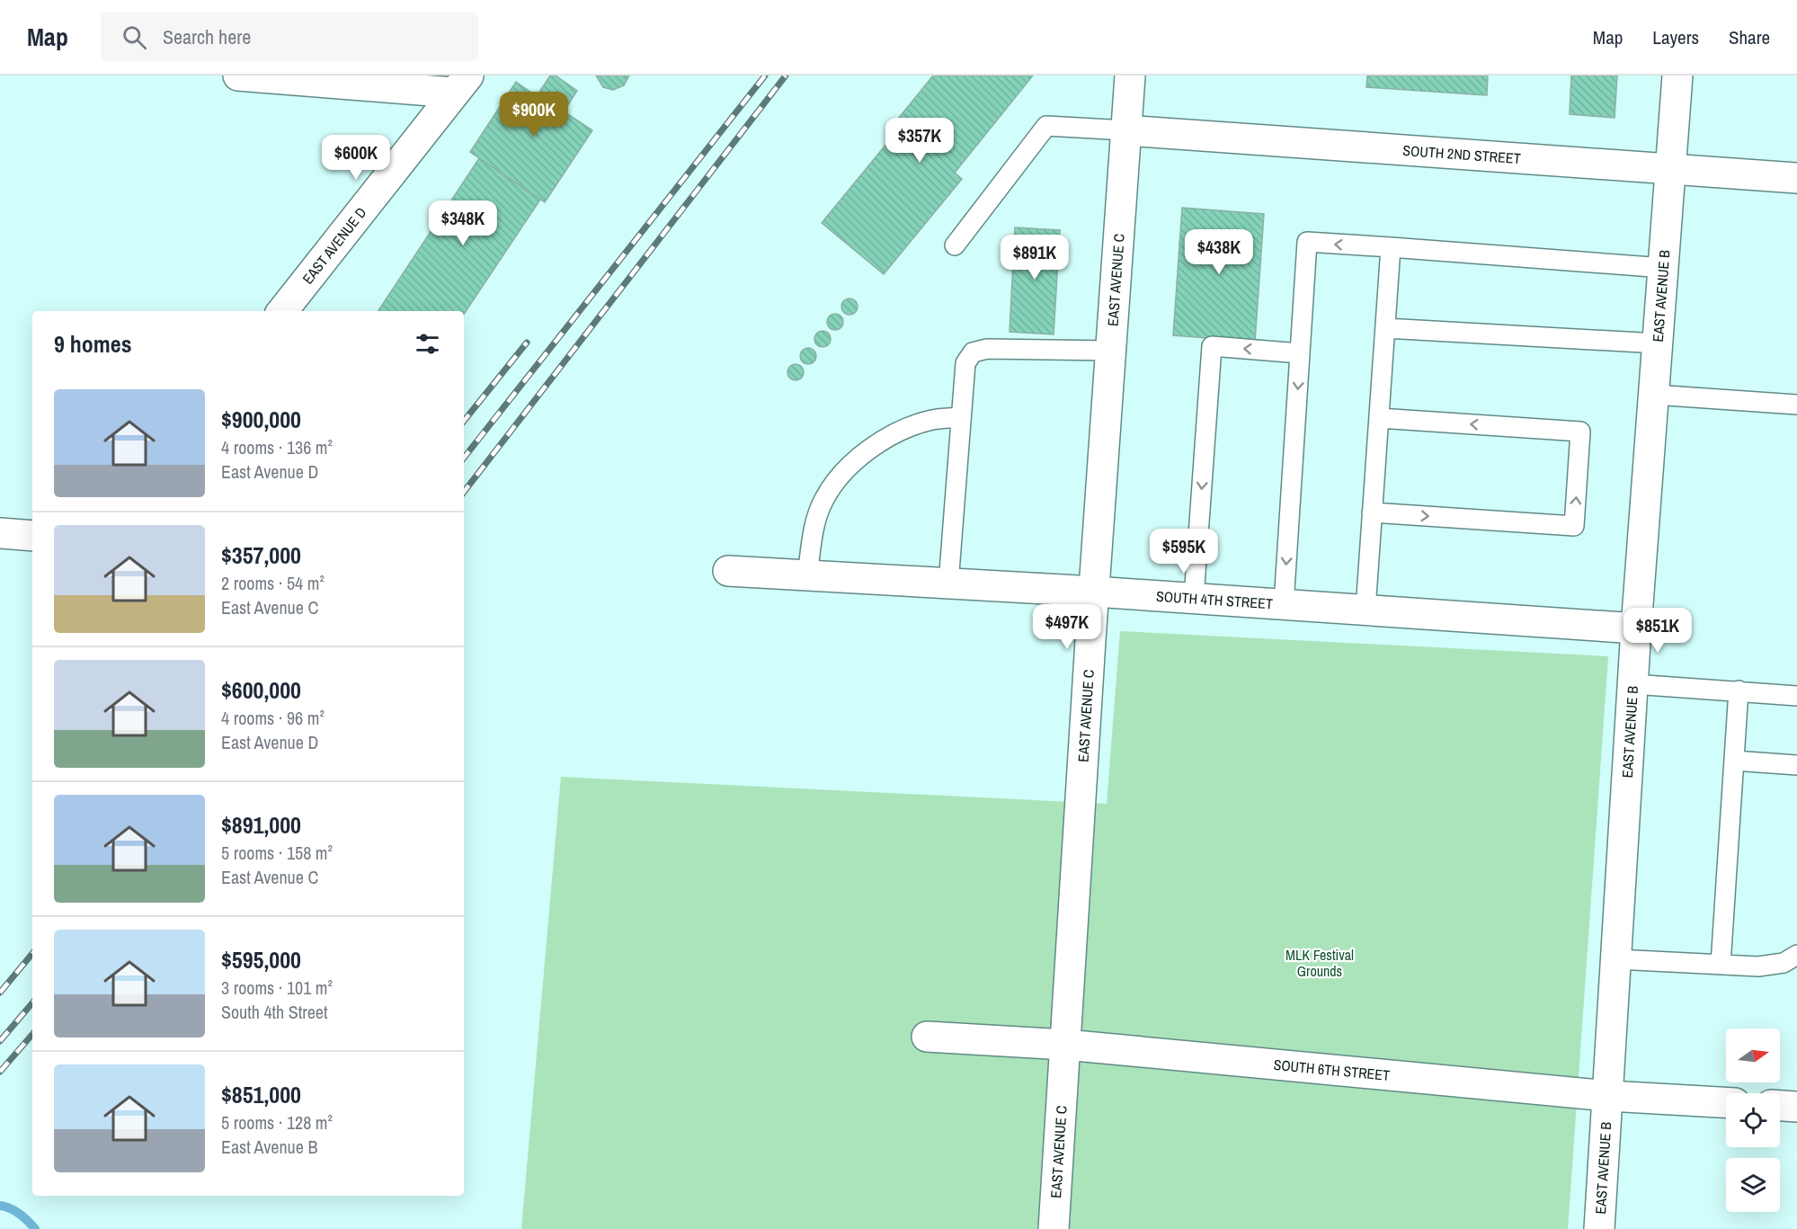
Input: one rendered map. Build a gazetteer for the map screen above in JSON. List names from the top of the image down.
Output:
{
  "streets": {
    "street": [
      "SOUTH 2ND STREET",
      "EAST AVENUE D",
      "EAST AVENUE C",
      "EAST AVENUE B",
      "SOUTH 4TH STREET",
      "SOUTH 6TH STREET"
    ]
  },
  "crossings": [
    ["SOUTH 2ND STREET", "EAST AVENUE C"],
    ["SOUTH 2ND STREET", "EAST AVENUE B"],
    ["EAST AVENUE C", "SOUTH 4TH STREET"],
    ["EAST AVENUE C", "SOUTH 6TH STREET"],
    ["EAST AVENUE B", "SOUTH 4TH STREET"],
    ["EAST AVENUE B", "SOUTH 6TH STREET"]
  ],
  "parks": ["MLK Festival Grounds"],
  "north": "right",
  "page": {
    "header": "Map",
    "search": "Search here",
    "nav": ["Map", "Layers", "Share"],
    "price": [
      "$900K",
      "$357K",
      "$600K",
      "$348K",
      "$438K",
      "$891K",
      "$595K",
      "$497K",
      "$851K"
    ],
    "heading": "9 homes",
    "list": [
      {
        "name": "$900,000",
        "note": "4 rooms · 136 m² · East Avenue D"
      },
      {
        "name": "$357,000",
        "note": "2 rooms · 54 m² · East Avenue C"
      },
      {
        "name": "$600,000",
        "note": "4 rooms · 96 m² · East Avenue D"
      },
      {
        "name": "$891,000",
        "note": "5 rooms · 158 m² · East Avenue C"
      },
      {
        "name": "$595,000",
        "note": "3 rooms · 101 m² · South 4th Street"
      },
      {
        "name": "$851,000",
        "note": "5 rooms · 128 m² · East Avenue B"
      }
    ]
  }
}
